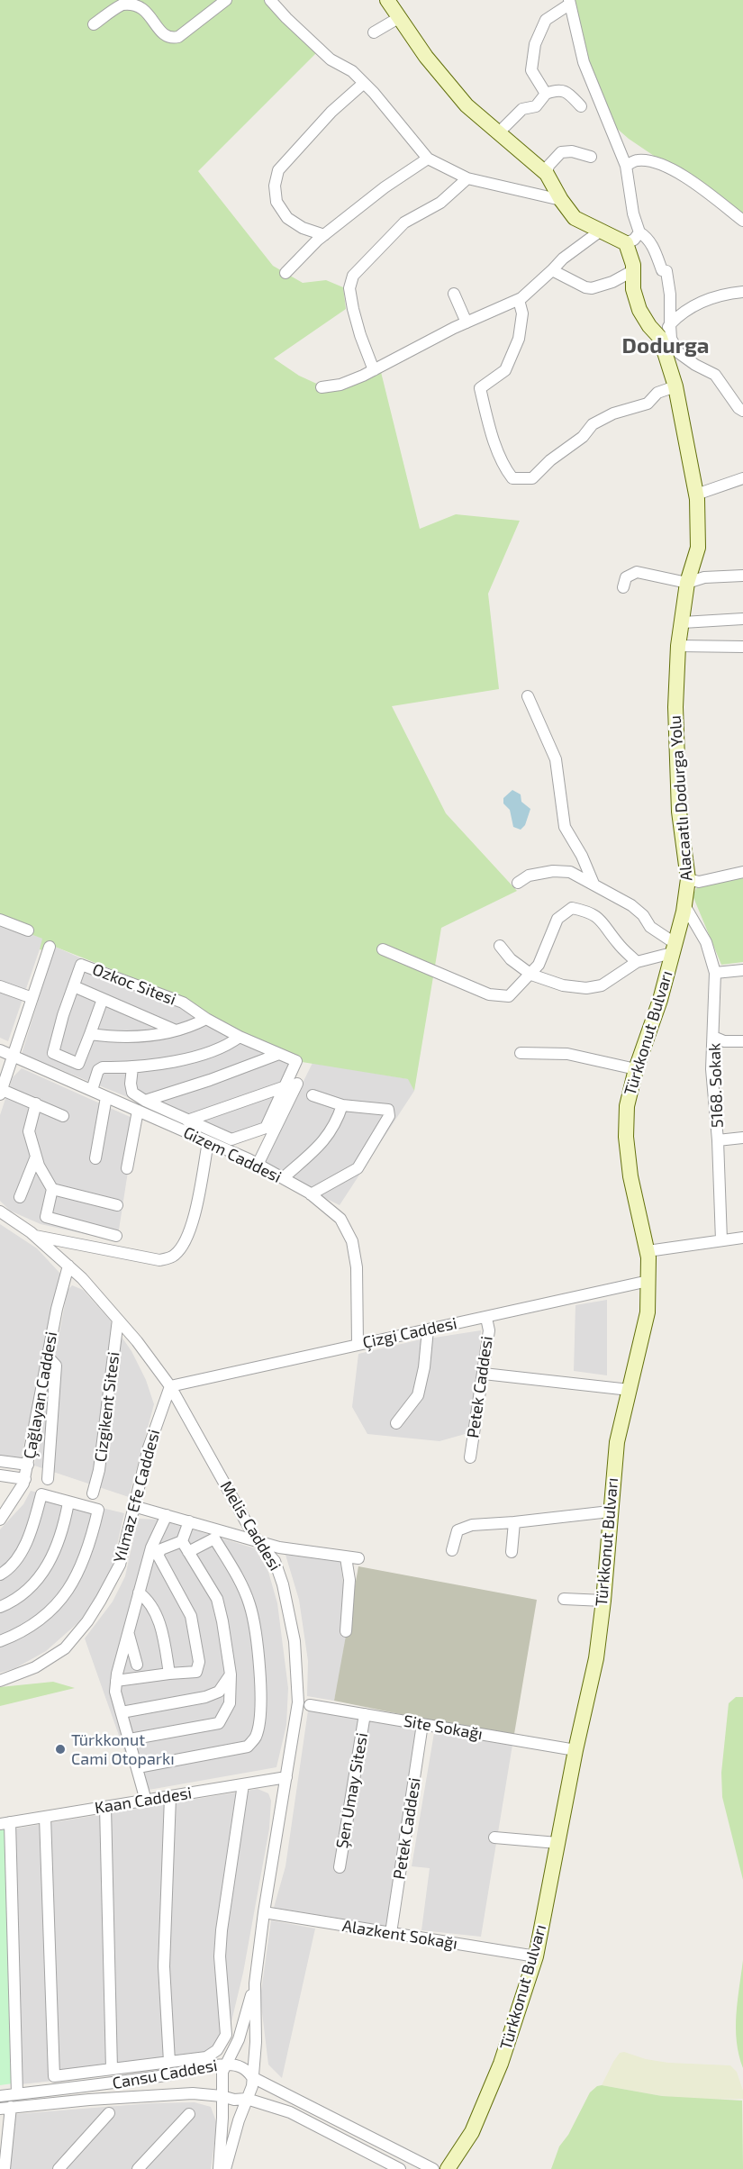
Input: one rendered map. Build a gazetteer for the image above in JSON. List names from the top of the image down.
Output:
{
  "streets": {
    "street": [
      "Alacaatlı Dodurga Yolu",
      "Ozkoc Sitesi",
      "Türkkonut Bulvarı",
      "5168. Sokak",
      "Gizem Caddesi",
      "Çizgi Caddesi",
      "Petek Caddesi",
      "Çağlayan Caddesi",
      "Cizgikent Sitesi",
      "Yılmaz Efe Caddesi",
      "Melis Caddesi",
      "Site Sokağı",
      "Şen Umay Sitesi",
      "Kaan Caddesi",
      "Alazkent Sokağı",
      "Cansu Caddesi"
    ]
  },
  "crossings": [
    ["Alacaatlı Dodurga Yolu", "Türkkonut Bulvarı"],
    ["Alacaatlı Dodurga Yolu", "5168. Sokak"],
    ["Ozkoc Sitesi", "Gizem Caddesi"],
    ["Türkkonut Bulvarı", "5168. Sokak"],
    ["Türkkonut Bulvarı", "Çizgi Caddesi"],
    ["Türkkonut Bulvarı", "Site Sokağı"],
    ["Türkkonut Bulvarı", "Alazkent Sokağı"],
    ["Gizem Caddesi", "Çizgi Caddesi"],
    ["Çizgi Caddesi", "Petek Caddesi"],
    ["Çizgi Caddesi", "Yılmaz Efe Caddesi"],
    ["Çizgi Caddesi", "Melis Caddesi"],
    ["Petek Caddesi", "Site Sokağı"],
    ["Petek Caddesi", "Alazkent Sokağı"],
    ["Çağlayan Caddesi", "Melis Caddesi"],
    ["Cizgikent Sitesi", "Melis Caddesi"],
    ["Yılmaz Efe Caddesi", "Melis Caddesi"],
    ["Melis Caddesi", "Kaan Caddesi"],
    ["Melis Caddesi", "Alazkent Sokağı"],
    ["Melis Caddesi", "Cansu Caddesi"],
    ["Site Sokağı", "Şen Umay Sitesi"]
  ],
  "districts": ["Dodurga"],
  "places": ["Türkkonut Cami Otoparkı"]
}
